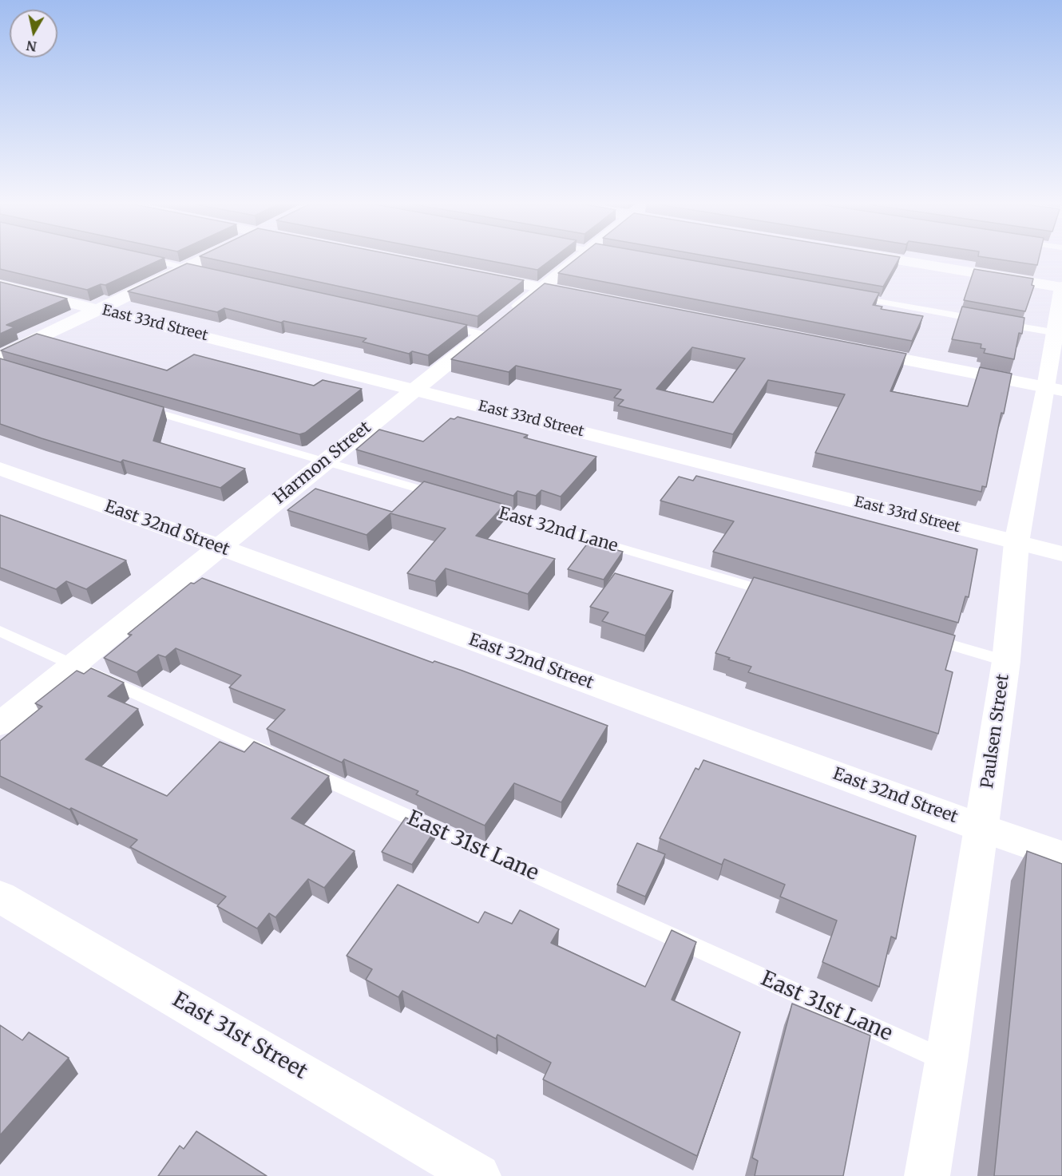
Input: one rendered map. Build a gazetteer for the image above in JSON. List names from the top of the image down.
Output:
{
  "streets": {
    "street": [
      "East 33rd Street",
      "Harmon Street",
      "East 32nd Street",
      "Paulsen Street",
      "East 31st Street"
    ],
    "lane": ["East 32nd Lane", "East 31st Lane"]
  },
  "crossings": [
    ["East 33rd Street", "Harmon Street"],
    ["East 33rd Street", "Paulsen Street"],
    ["Harmon Street", "East 32nd Street"],
    ["Harmon Street", "East 31st Lane"],
    ["East 32nd Street", "Paulsen Street"],
    ["Paulsen Street", "East 31st Lane"]
  ],
  "north": "bottom"
}
